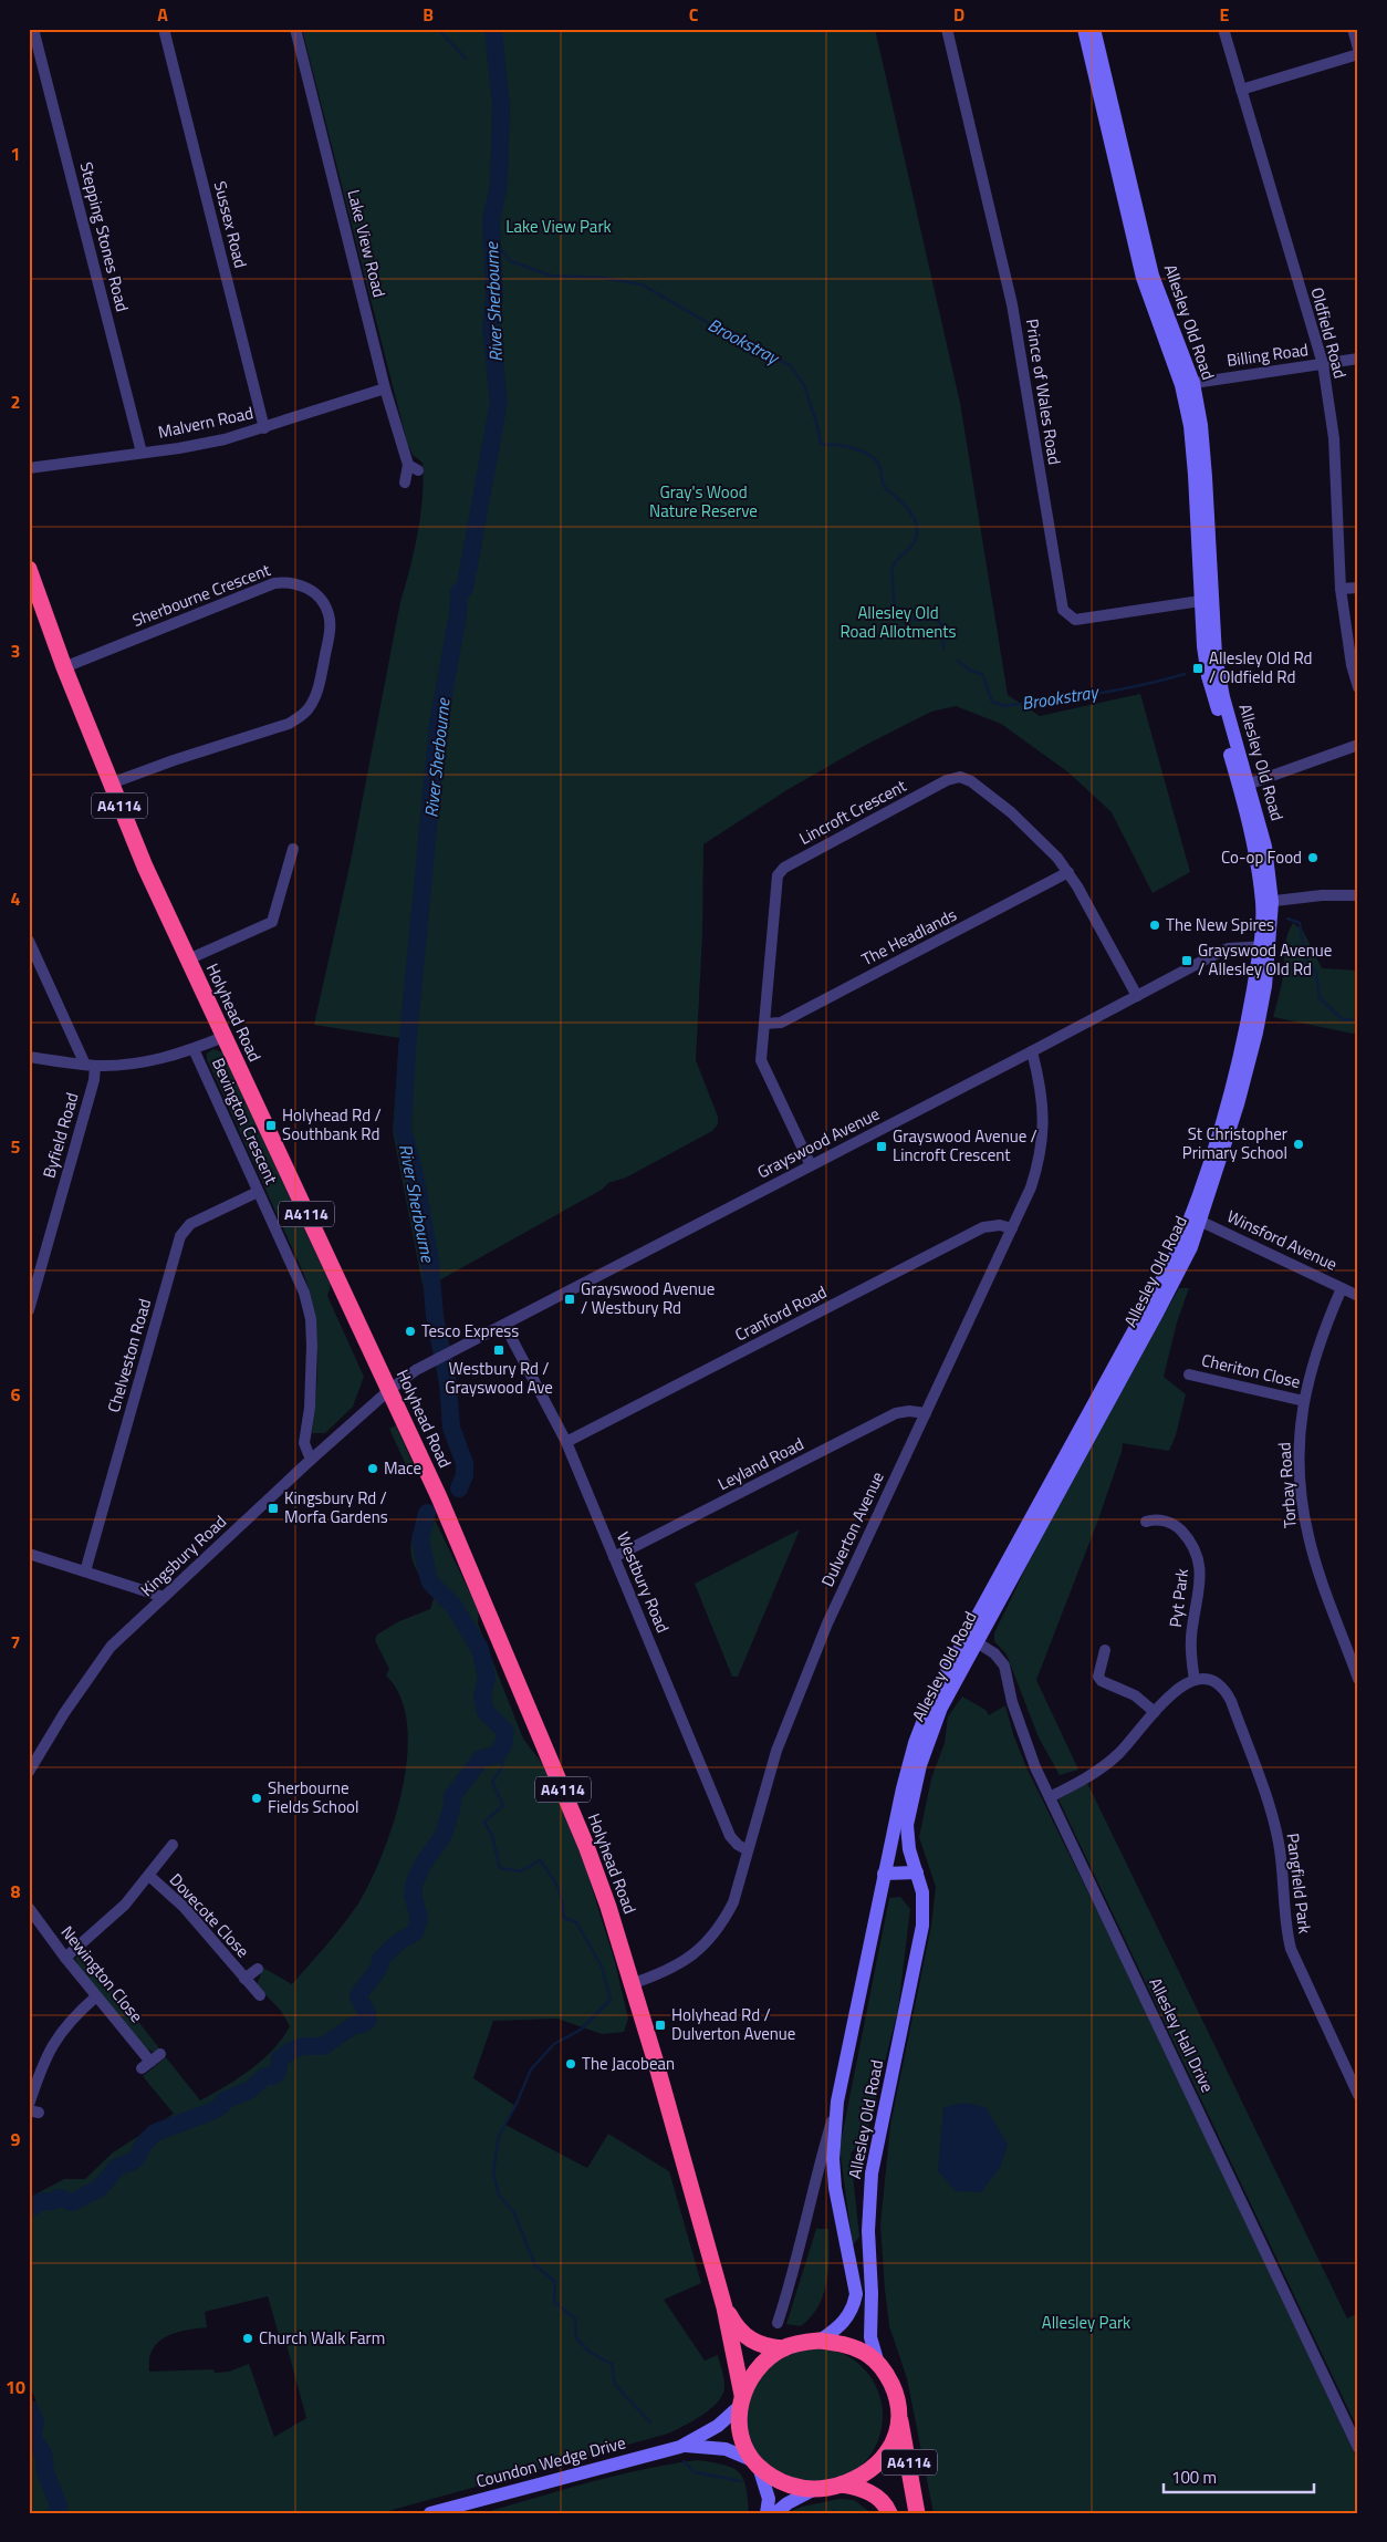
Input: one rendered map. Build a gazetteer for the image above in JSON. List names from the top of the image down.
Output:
{
  "streets": {
    "highway": ["A4114", "Holyhead Road"],
    "main road": ["Allesley Old Road", "Coundon Wedge Drive"],
    "street": [
      "Sussex Road",
      "Stepping Stones Road",
      "Lake View Road",
      "Oldfield Road",
      "Billing Road",
      "Prince of Wales Road",
      "Malvern Road",
      "Sherbourne Crescent",
      "Lincroft Crescent",
      "The Headlands",
      "Bevington Crescent",
      "Byfield Road",
      "Grayswood Avenue",
      "Winsford Avenue",
      "Cranford Road",
      "Chelveston Road",
      "Cheriton Close",
      "Leyland Road",
      "Torbay Road",
      "Dulverton Avenue",
      "Kingsbury Road",
      "Westbury Road",
      "Pyt Park",
      "Pangfield Park",
      "Dovecote Close",
      "Newington Close",
      "Allesley Hall Drive"
    ]
  },
  "crossings": [
    ["Sussex Road", "Malvern Road"],
    ["Stepping Stones Road", "Malvern Road"],
    ["Lake View Road", "Malvern Road"],
    ["Allesley Old Road", "Billing Road"],
    ["Allesley Old Road", "Prince of Wales Road"],
    ["Allesley Old Road", "A4114"],
    ["Allesley Old Road", "Holyhead Road"],
    ["Allesley Old Road", "Grayswood Avenue"],
    ["Allesley Old Road", "Winsford Avenue"],
    ["Allesley Old Road", "Allesley Hall Drive"],
    ["Allesley Old Road", "Coundon Wedge Drive"],
    ["Oldfield Road", "Billing Road"],
    ["Sherbourne Crescent", "Holyhead Road"],
    ["A4114", "Holyhead Road"],
    ["A4114", "Coundon Wedge Drive"],
    ["Lincroft Crescent", "The Headlands"],
    ["Lincroft Crescent", "Grayswood Avenue"],
    ["Holyhead Road", "Grayswood Avenue"],
    ["Holyhead Road", "Dulverton Avenue"],
    ["Holyhead Road", "Kingsbury Road"],
    ["Holyhead Road", "Coundon Wedge Drive"],
    ["Bevington Crescent", "Chelveston Road"],
    ["Bevington Crescent", "Kingsbury Road"],
    ["Grayswood Avenue", "Dulverton Avenue"],
    ["Grayswood Avenue", "Kingsbury Road"],
    ["Grayswood Avenue", "Westbury Road"],
    ["Winsford Avenue", "Torbay Road"],
    ["Cranford Road", "Dulverton Avenue"],
    ["Cranford Road", "Westbury Road"],
    ["Cheriton Close", "Torbay Road"],
    ["Leyland Road", "Dulverton Avenue"],
    ["Leyland Road", "Westbury Road"],
    ["Dulverton Avenue", "Westbury Road"],
    ["Pyt Park", "Pangfield Park"]
  ],
  "water": ["River Sherbourne", "Brookstray"],
  "parks": [
    "Lake View Park",
    "Gray's Wood Nature Reserve",
    "Allesley Old Road Allotments",
    "Allesley Park"
  ],
  "places": {
    "transit": [
      "Allesley Old Rd / Oldfield Rd",
      "Grayswood Avenue / Allesley Old Rd",
      "Holyhead Rd / Southbank Rd",
      "Grayswood Avenue / Lincroft Crescent",
      "Grayswood Avenue / Westbury Rd",
      "Westbury Rd / Grayswood Ave",
      "Kingsbury Rd / Morfa Gardens",
      "Holyhead Rd / Dulverton Avenue"
    ],
    "other": [
      "Co-op Food",
      "The New Spires",
      "St Christopher Primary School",
      "Tesco Express",
      "Mace",
      "Sherbourne Fields School",
      "The Jacobean",
      "Church Walk Farm"
    ]
  },
  "scale_bar": "100 m",
  "grid": {
    "columns": [
      "A",
      "B",
      "C",
      "D",
      "E"
    ],
    "rows": [
      "1",
      "2",
      "3",
      "4",
      "5",
      "6",
      "7",
      "8",
      "9",
      "10"
    ]
  }
}
